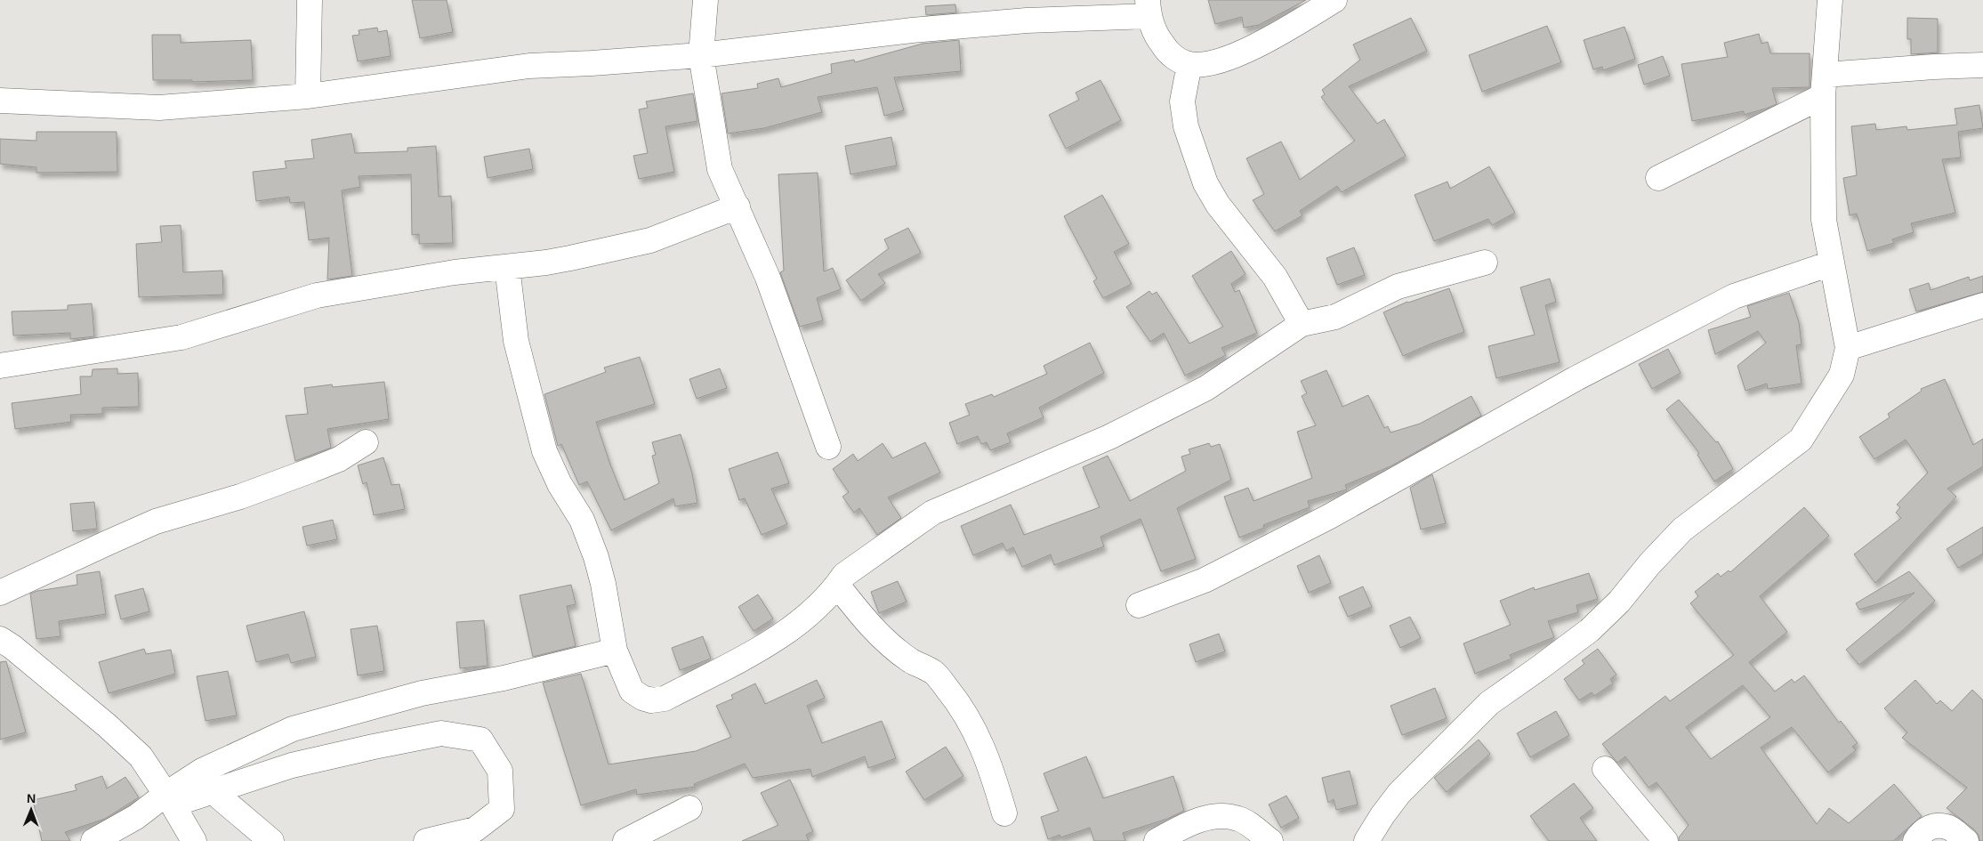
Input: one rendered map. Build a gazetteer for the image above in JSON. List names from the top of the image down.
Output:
{
  "north": "top"
}
